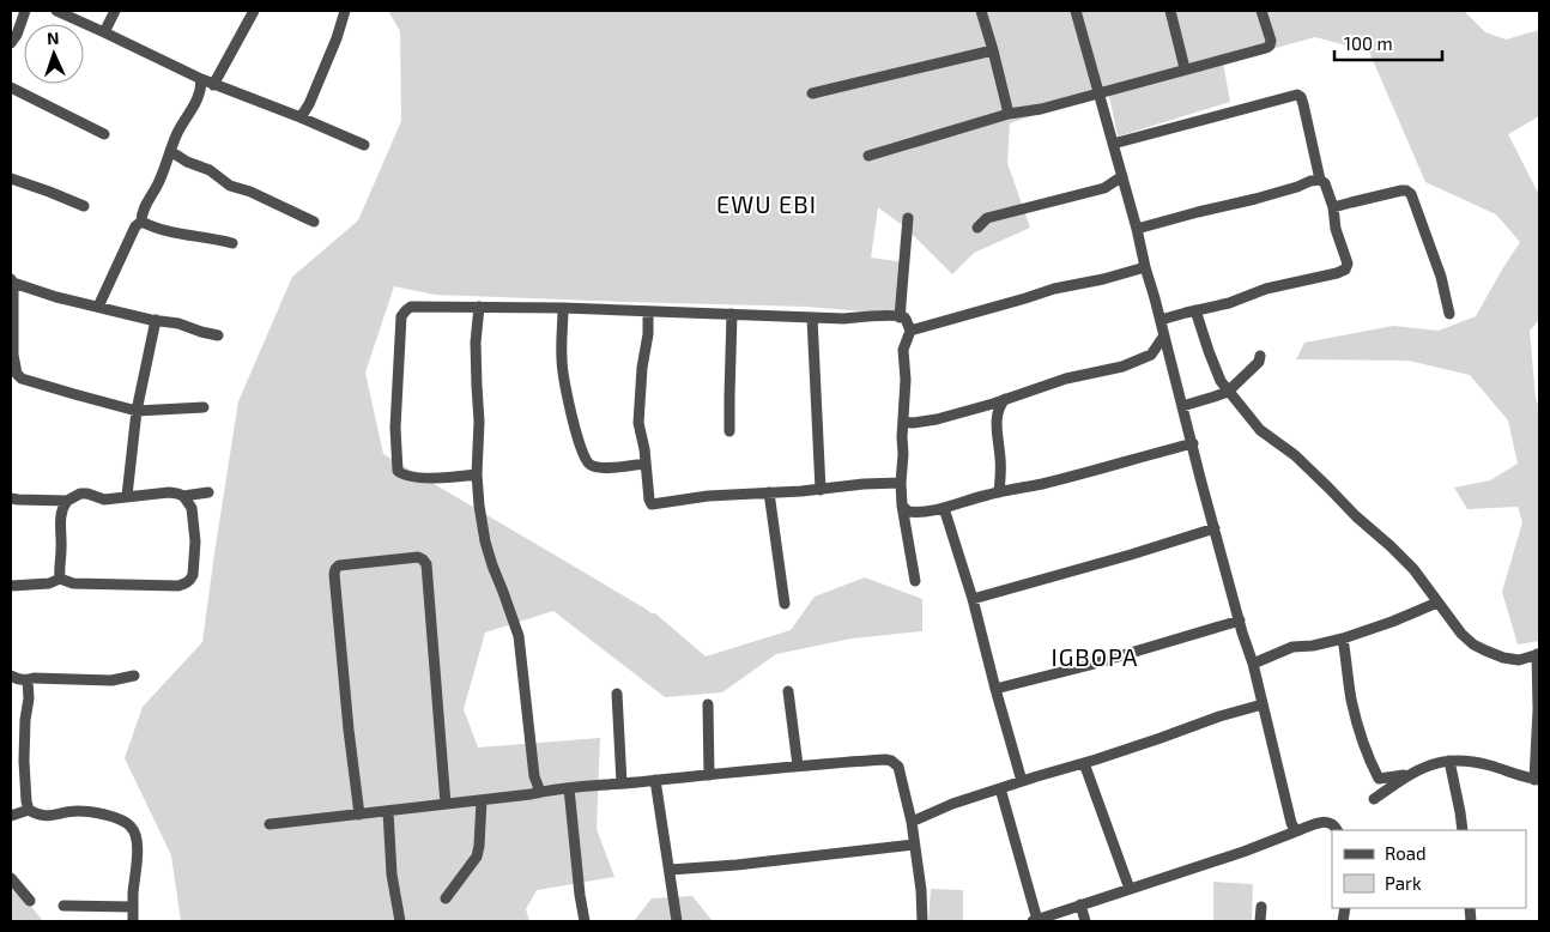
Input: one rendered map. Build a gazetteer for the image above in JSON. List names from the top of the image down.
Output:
{
  "districts": ["EWU EBI", "IGBOPA"],
  "legend": ["Road", "Park"],
  "scale_bar": "100 m",
  "north": "top"
}
